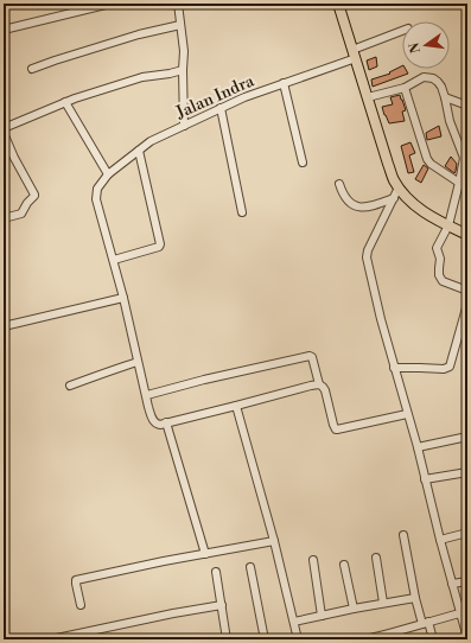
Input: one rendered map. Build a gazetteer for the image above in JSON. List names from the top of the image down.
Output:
{
  "streets": {
    "street": ["Jalan Indra"]
  },
  "north": "left"
}
